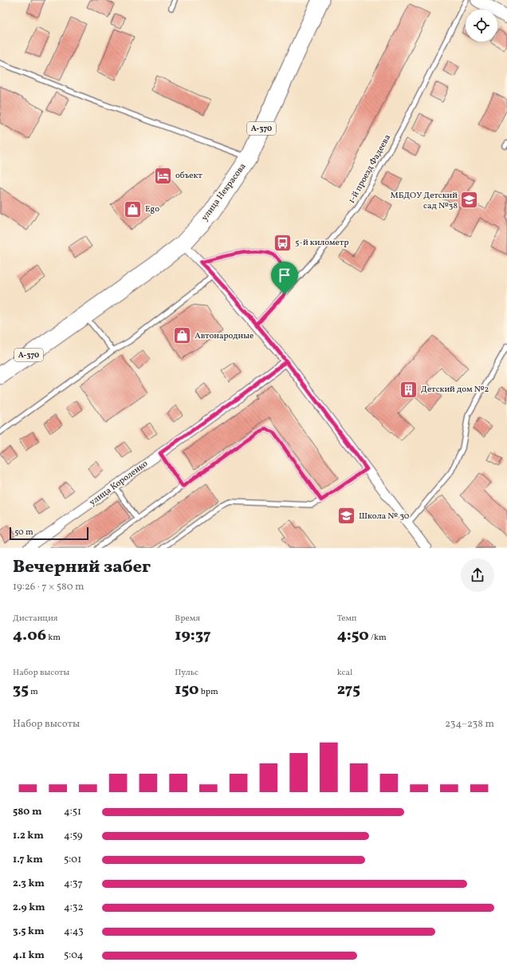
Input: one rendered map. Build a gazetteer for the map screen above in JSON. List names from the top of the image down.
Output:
{
  "streets": {
    "highway": ["А-370", "улица Некрасова"],
    "street": ["улица Короленко"],
    "lane": ["1-й проезд Фадеева"]
  },
  "places": {
    "hotel": ["объект"],
    "school or university": ["МБДОУ Детский сад №38", "Школа № 30"],
    "shop": ["Ego", "Автонародные"],
    "bus stop": ["5-й километр"],
    "building": ["Детский дом №2"]
  },
  "scale_bar": "50 m",
  "page": {
    "scale": "50 m",
    "heading": ["Вечерний забег", "19:26 · 7 × 580 m"],
    "stats": [
      ["Дистанция", "4.06 km"],
      ["Время", "19:37"],
      ["Темп", "4:50 /km"],
      ["Набор высоты", "35 m"],
      ["Пульс", "150 bpm"],
      ["kcal", "275"]
    ],
    "chart": ["Набор высоты", "234–238 m"],
    "list": [
      {
        "name": "580 m",
        "note": "4:51"
      },
      {
        "name": "1.2 km",
        "note": "4:59"
      },
      {
        "name": "1.7 km",
        "note": "5:01"
      },
      {
        "name": "2.3 km",
        "note": "4:37"
      },
      {
        "name": "2.9 km",
        "note": "4:32"
      },
      {
        "name": "3.5 km",
        "note": "4:43"
      },
      {
        "name": "4.1 km",
        "note": "5:04"
      }
    ]
  }
}
